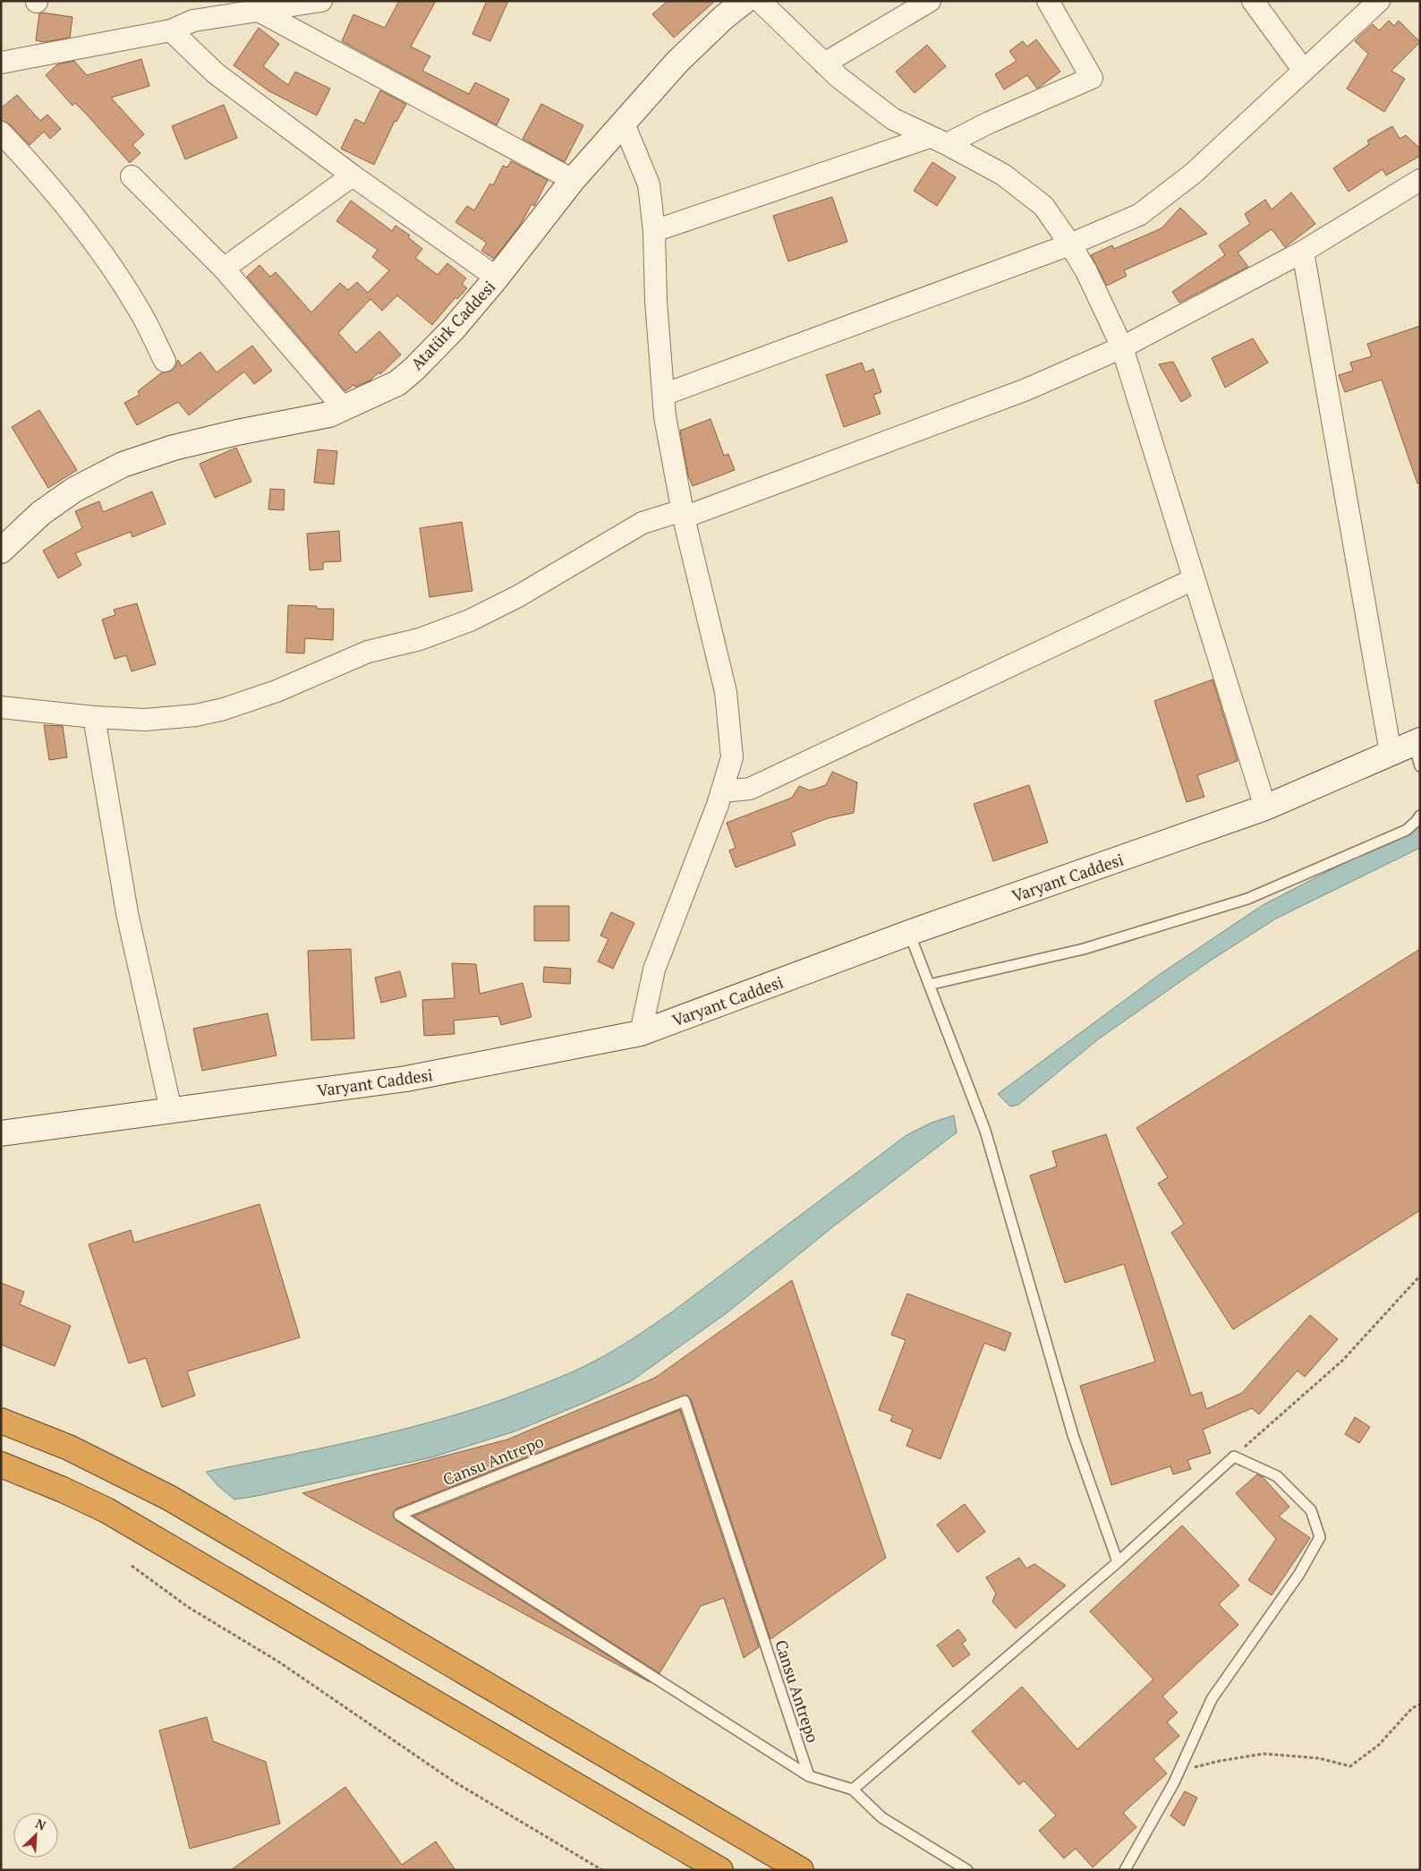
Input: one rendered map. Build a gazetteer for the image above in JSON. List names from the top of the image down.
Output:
{
  "streets": {
    "street": ["Atatürk Caddesi", "Varyant Caddesi"],
    "lane": ["Cansu Antrepo"]
  },
  "north": "top right"
}
